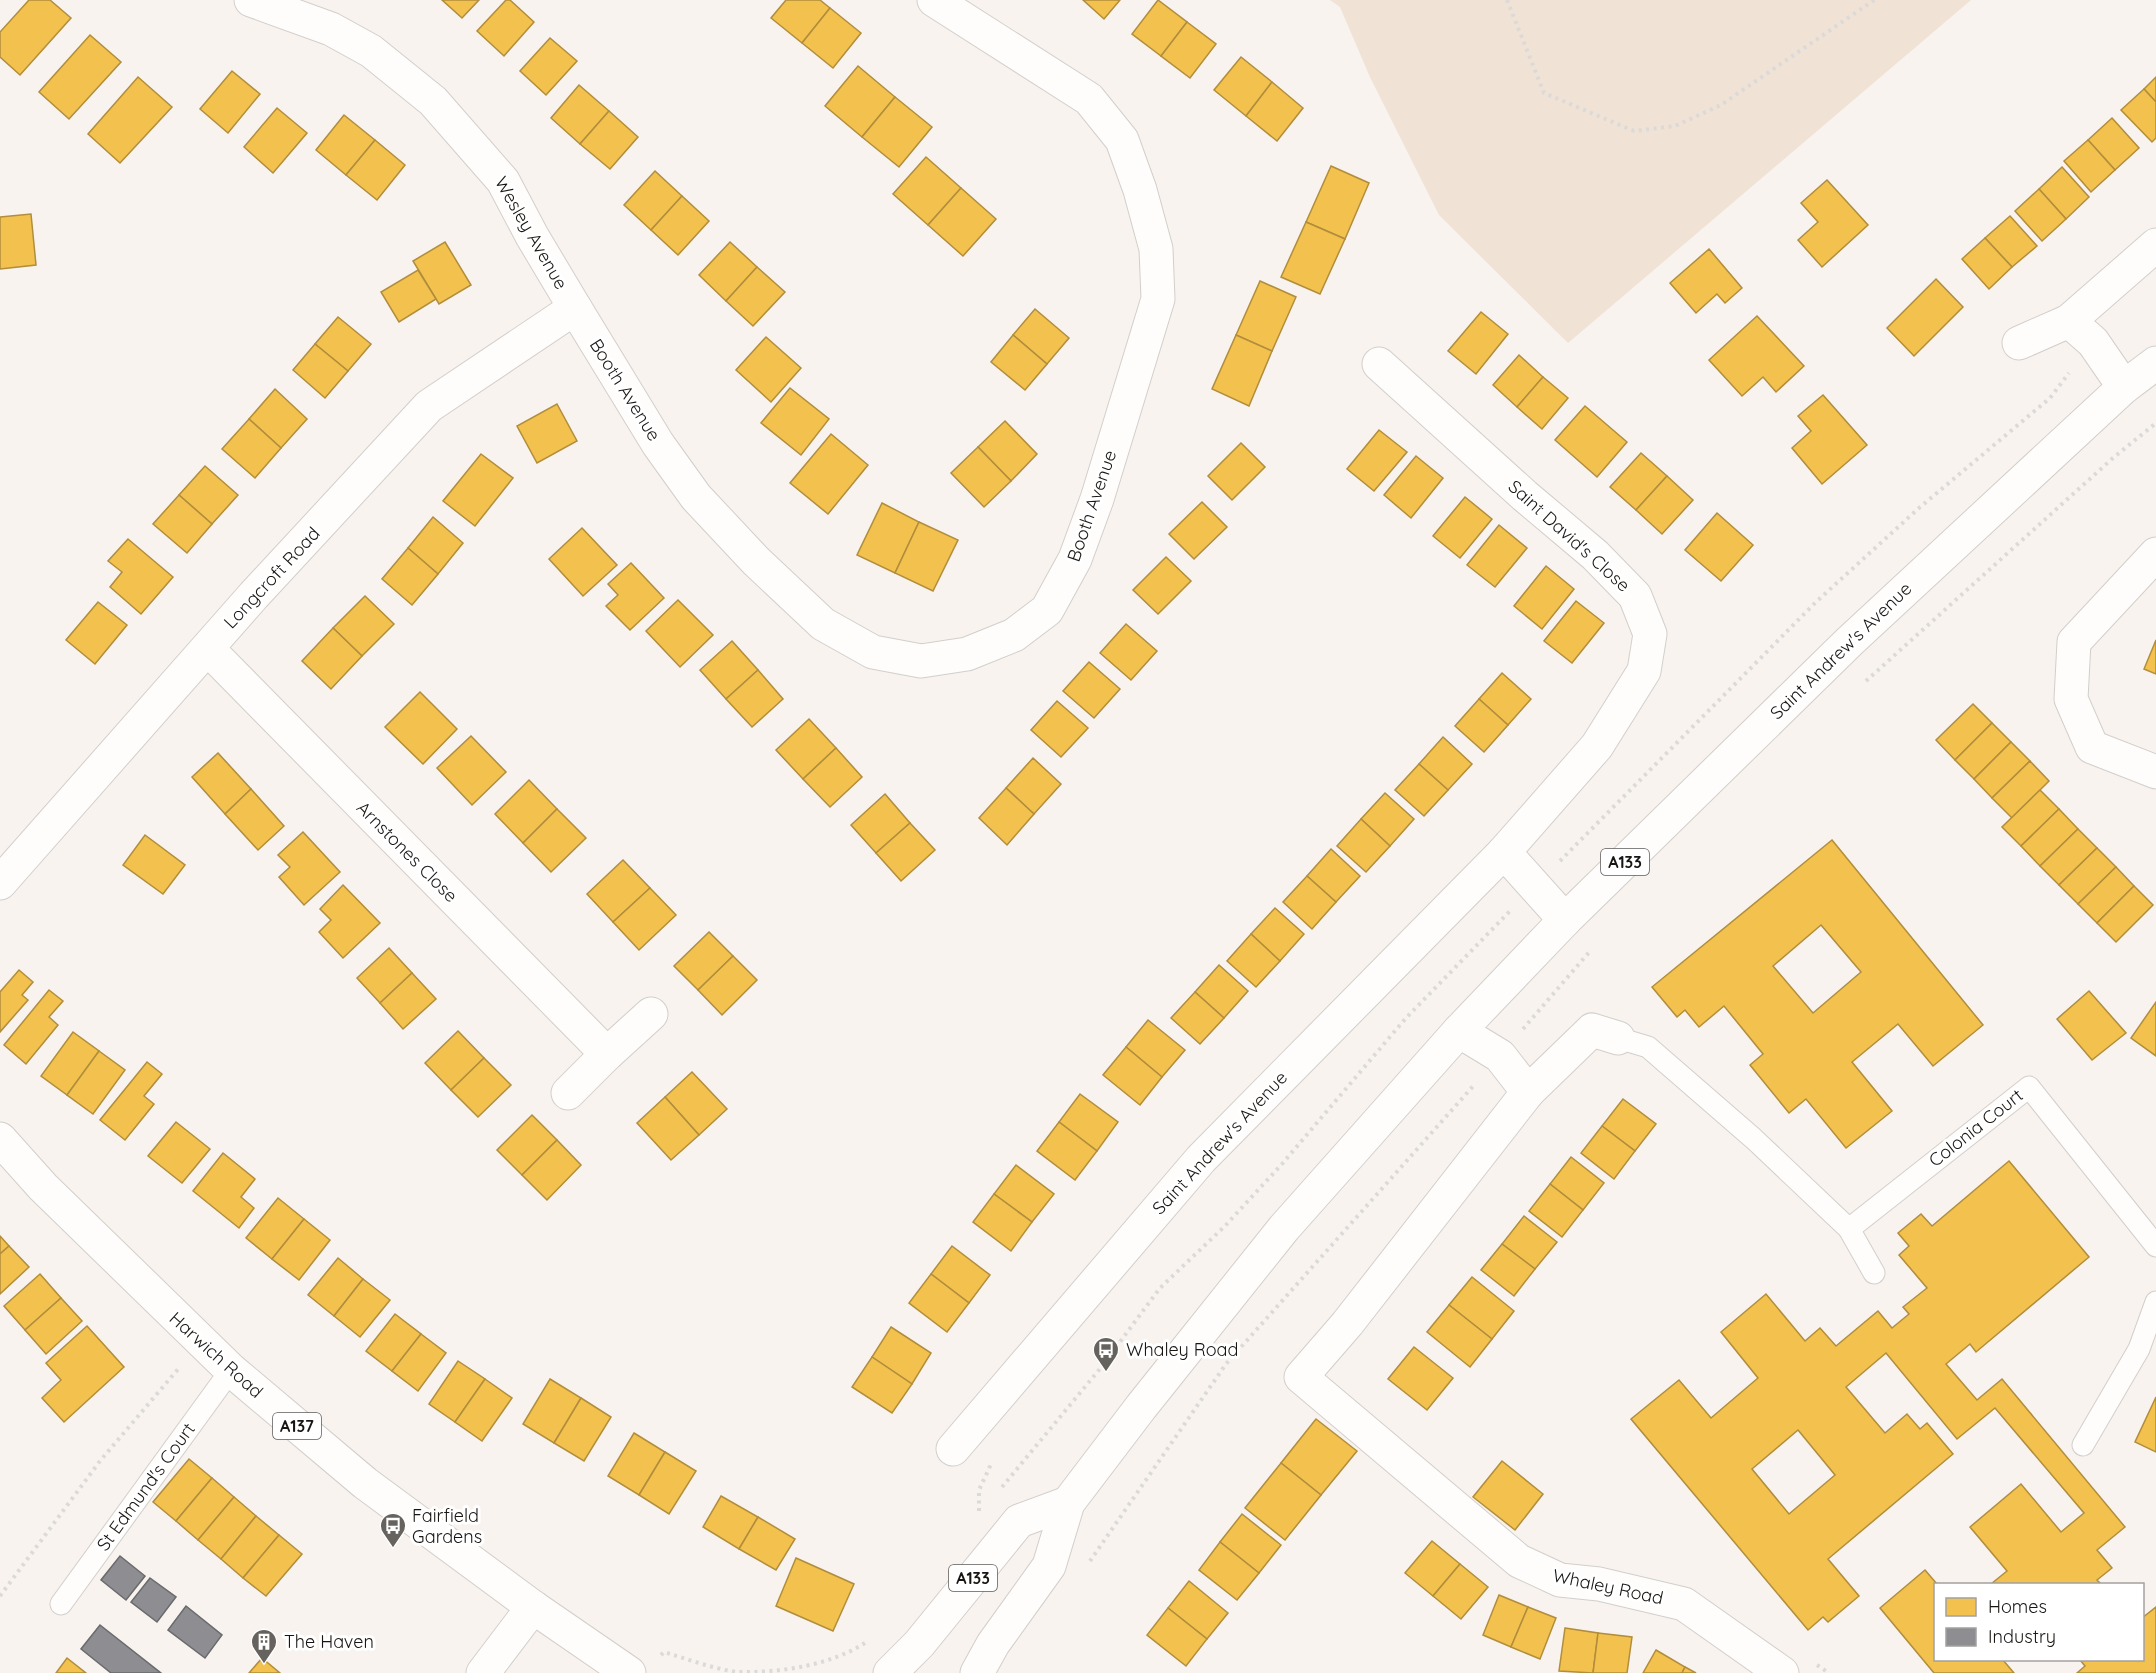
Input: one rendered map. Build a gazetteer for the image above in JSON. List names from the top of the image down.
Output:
{
  "streets": {
    "street": [
      "Wesley Avenue",
      "Booth Avenue",
      "Saint David's Close",
      "Longcroft Road",
      "Saint Andrew's Avenue",
      "Arnstones Close",
      "A133",
      "Harwich Road",
      "A137",
      "Whaley Road"
    ],
    "lane": ["Colonia Court", "St Edmund's Court"]
  },
  "crossings": [
    ["Wesley Avenue", "Booth Avenue"],
    ["Wesley Avenue", "Longcroft Road"],
    ["Booth Avenue", "Longcroft Road"],
    ["Saint David's Close", "Saint Andrew's Avenue"],
    ["Longcroft Road", "Arnstones Close"],
    ["Saint Andrew's Avenue", "A133"],
    ["Harwich Road", "St Edmund's Court"]
  ],
  "places": {
    "bus stop": ["Whaley Road", "Fairfield Gardens"],
    "building": ["The Haven"]
  },
  "legend": ["Homes", "Industry"]
}
